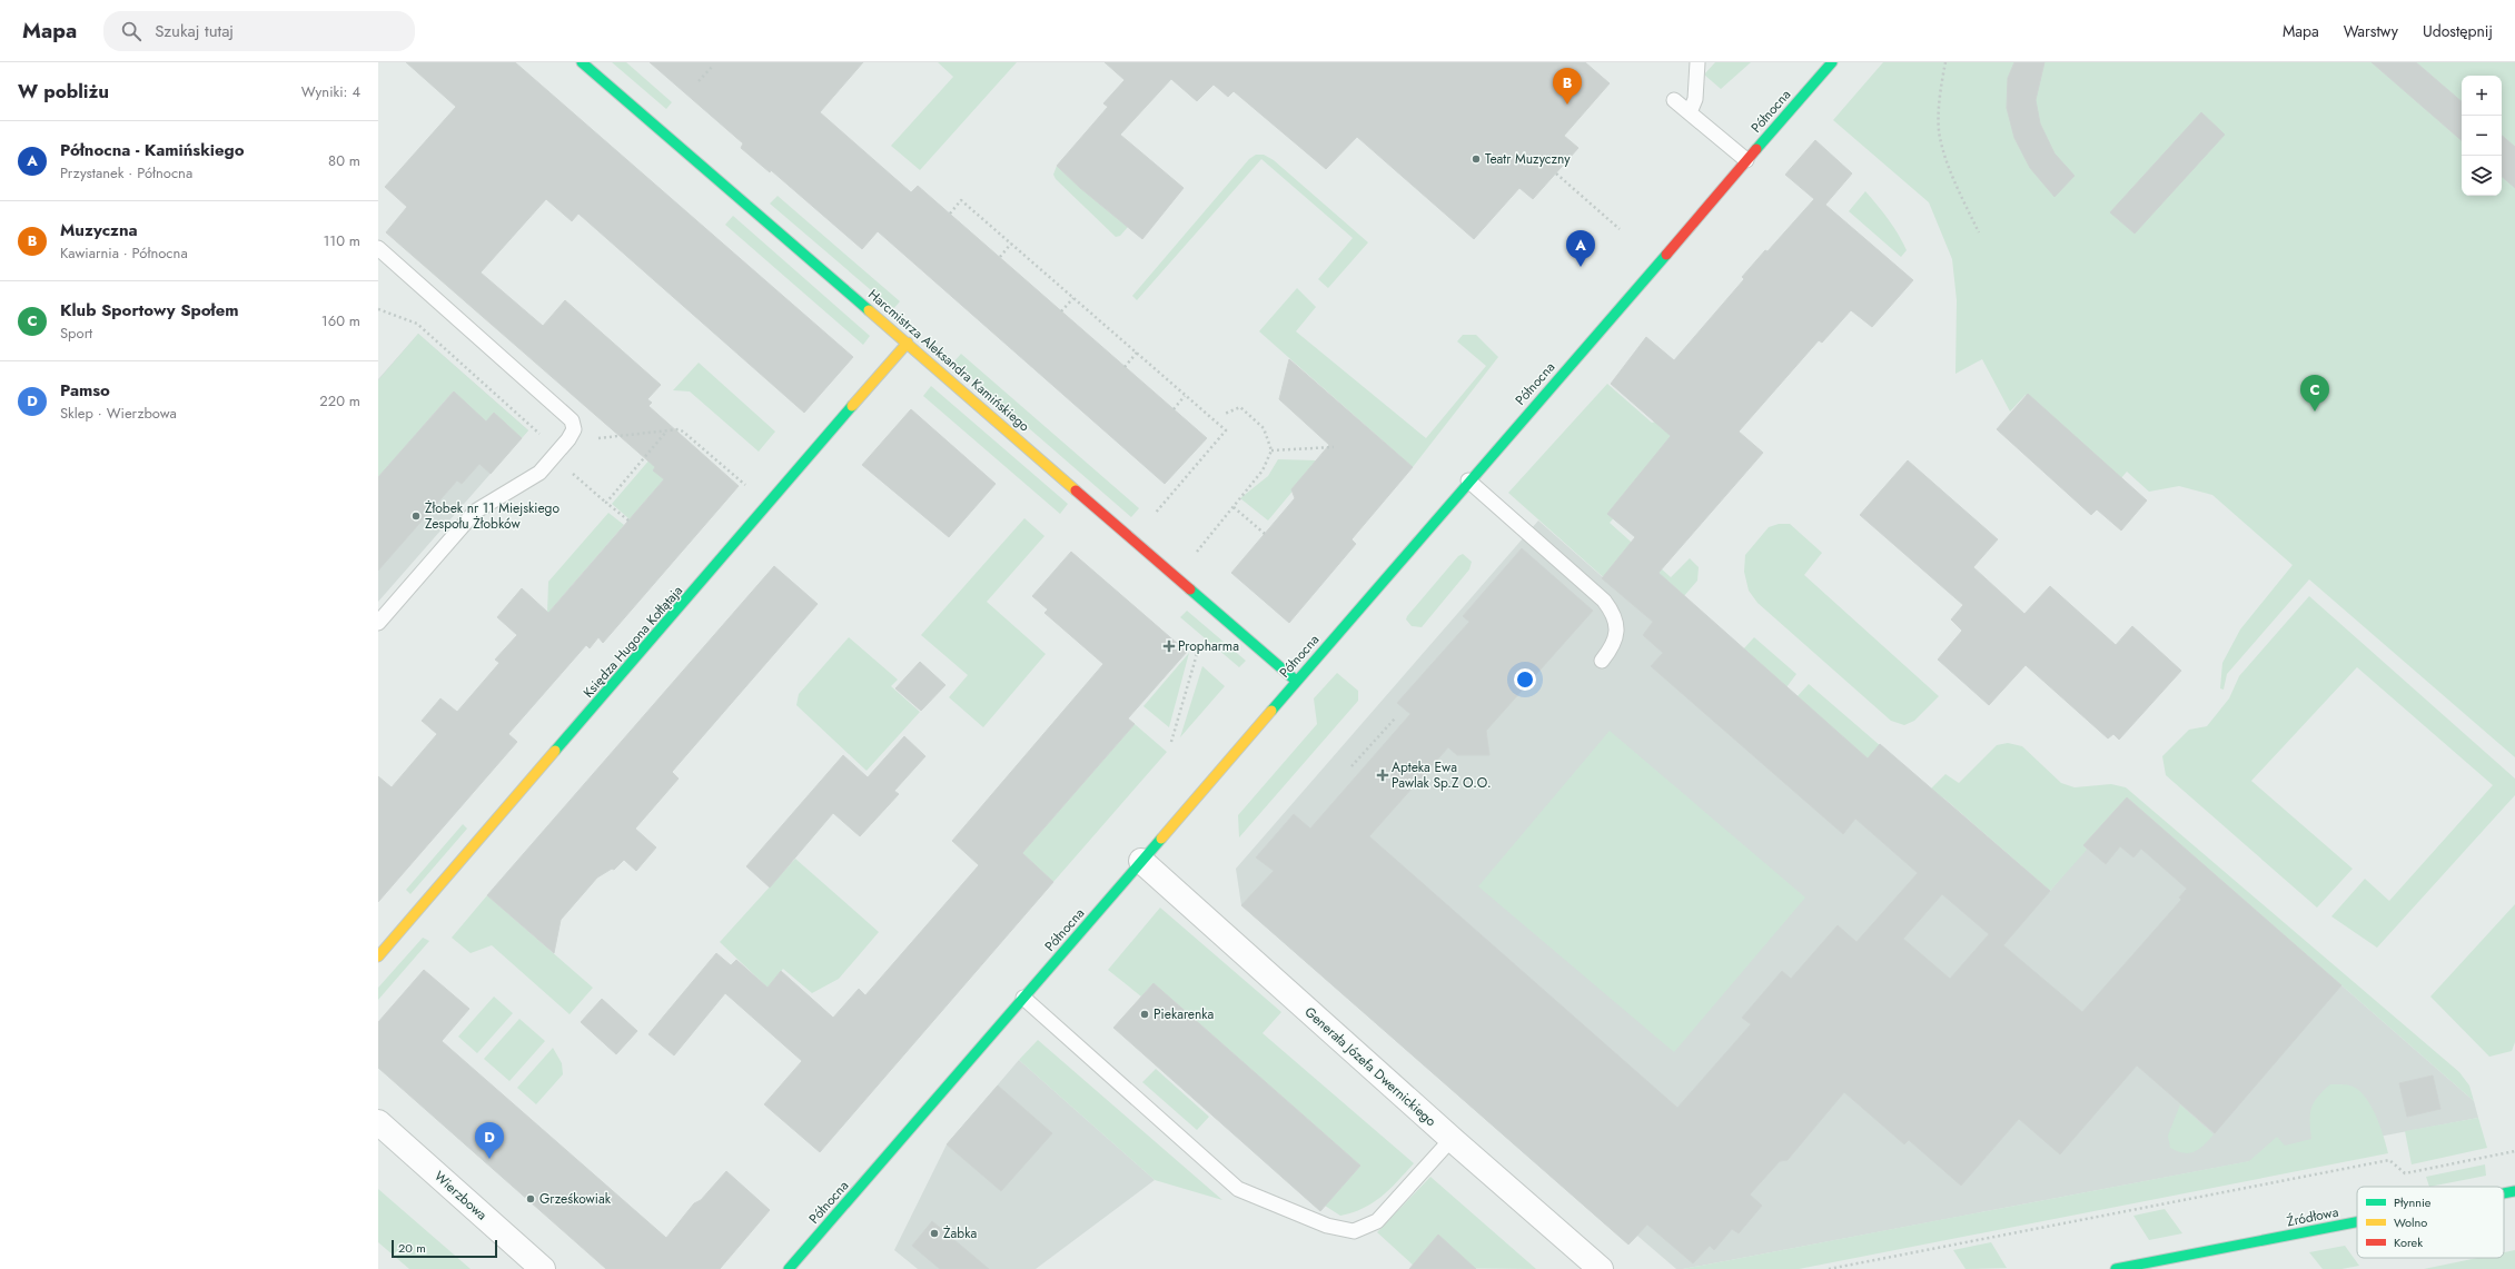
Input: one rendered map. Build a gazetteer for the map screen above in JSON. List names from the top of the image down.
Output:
{
  "streets": {
    "street": [
      "Północna",
      "Harcmistrza Aleksandra Kamińskiego",
      "Księdza Hugona Kołłątaja",
      "Generała Józefa Dwernickiego",
      "Wierzbowa",
      "Źródłowa"
    ]
  },
  "crossings": [
    ["Północna", "Harcmistrza Aleksandra Kamińskiego"],
    ["Północna", "Generała Józefa Dwernickiego"],
    ["Harcmistrza Aleksandra Kamińskiego", "Księdza Hugona Kołłątaja"]
  ],
  "places": {
    "other": [
      "Teatr Muzyczny",
      "Żłobek nr 11 Miejskiego Zespołu Żłobków",
      "Piekarenka",
      "Grześkowiak",
      "Żabka"
    ],
    "health": ["Propharma", "Apteka Ewa Pawlak Sp.Z O.O."]
  },
  "legend": ["Płynnie", "Wolno", "Korek"],
  "scale_bar": "20 m",
  "page": {
    "header": "Mapa",
    "search": "Szukaj tutaj",
    "nav": ["Mapa", "Warstwy", "Udostępnij"],
    "heading": ["W pobliżu", "Wyniki: 4"],
    "pins": [
      "B",
      "A",
      "C",
      "D"
    ],
    "map_buttons": ["+", "−"],
    "list": [
      {
        "mark": "A",
        "name": "Północna - Kamińskiego",
        "note": "Przystanek · Północna",
        "value": "80 m"
      },
      {
        "mark": "B",
        "name": "Muzyczna",
        "note": "Kawiarnia · Północna",
        "value": "110 m"
      },
      {
        "mark": "C",
        "name": "Klub Sportowy Społem",
        "note": "Sport",
        "value": "160 m"
      },
      {
        "mark": "D",
        "name": "Pamso",
        "note": "Sklep · Wierzbowa",
        "value": "220 m"
      }
    ],
    "scale": "20 m"
  }
}
